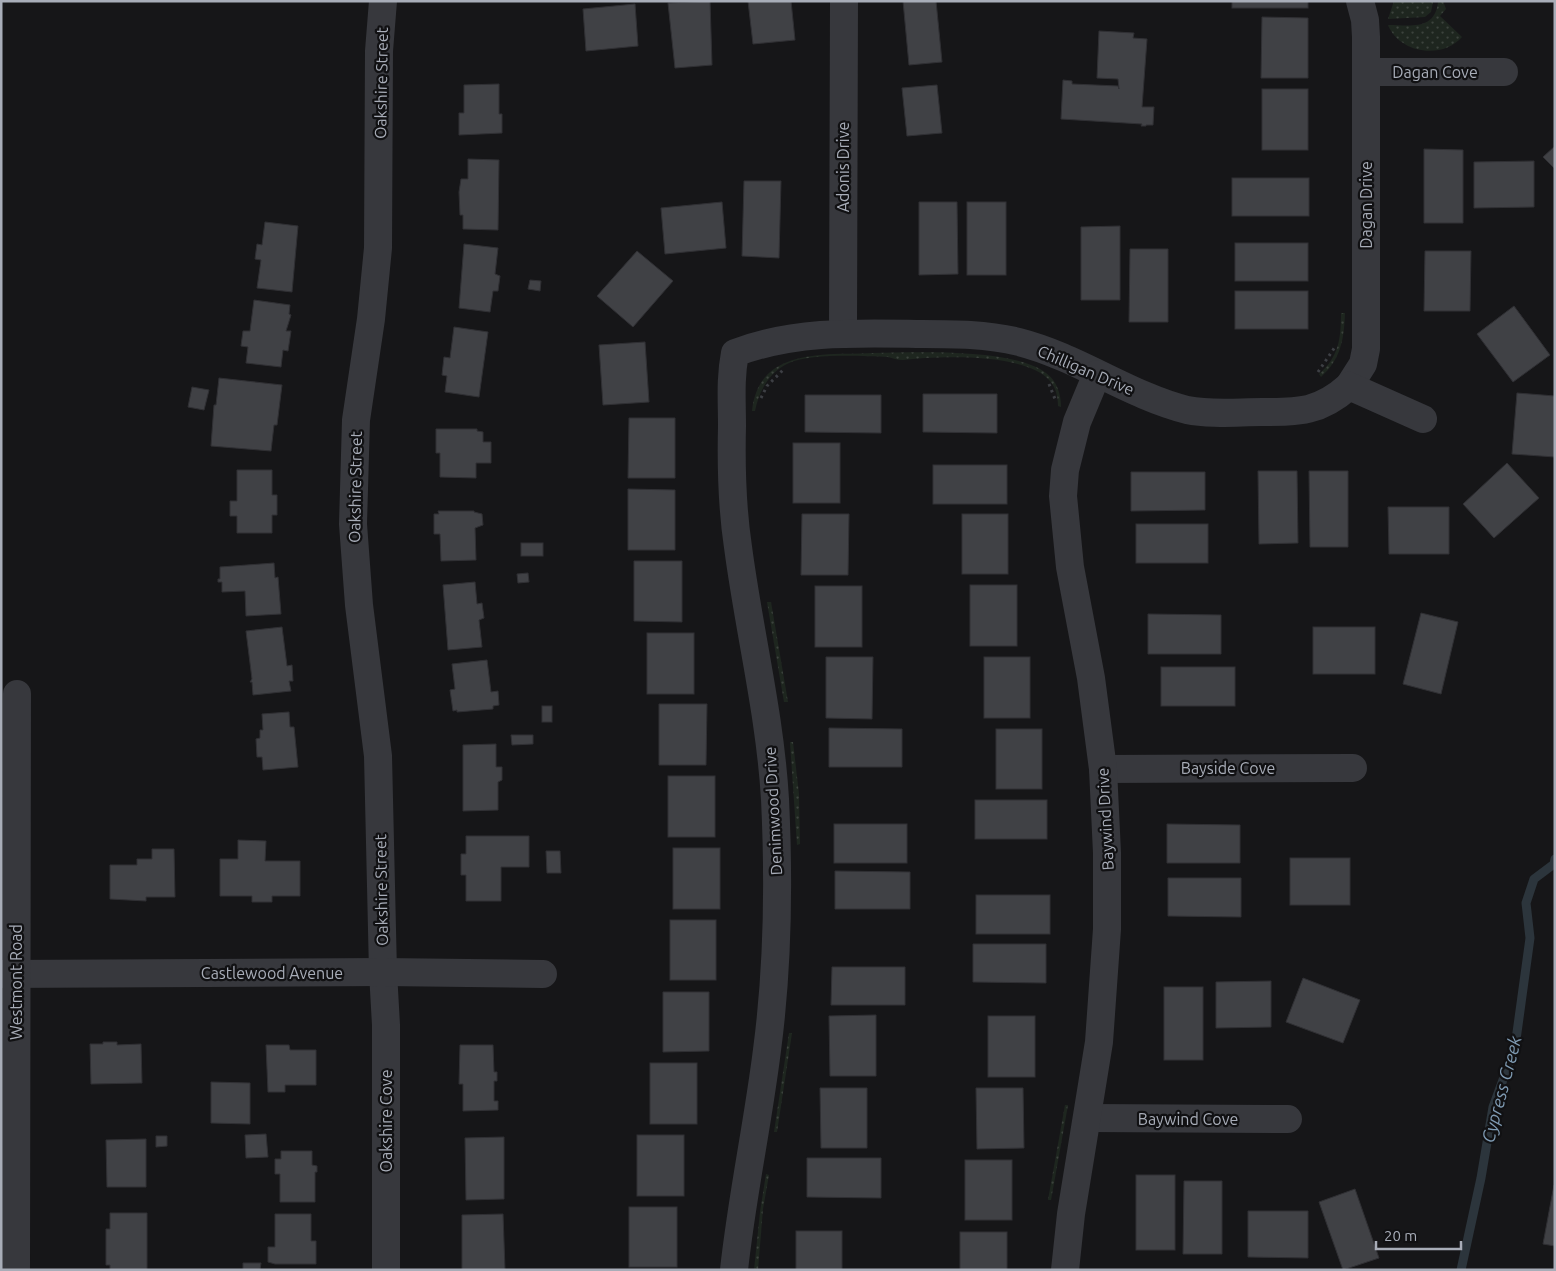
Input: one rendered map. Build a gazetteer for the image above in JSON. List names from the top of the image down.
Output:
{
  "streets": {
    "street": [
      "Dagan Cove",
      "Oakshire Street",
      "Adonis Drive",
      "Dagan Drive",
      "Chilligan Drive",
      "Bayside Cove",
      "Denimwood Drive",
      "Baywind Drive",
      "Castlewood Avenue",
      "Westmont Road",
      "Baywind Cove",
      "Oakshire Cove"
    ]
  },
  "crossings": [
    ["Dagan Cove", "Dagan Drive"],
    ["Oakshire Street", "Castlewood Avenue"],
    ["Oakshire Street", "Oakshire Cove"],
    ["Adonis Drive", "Chilligan Drive"],
    ["Dagan Drive", "Chilligan Drive"],
    ["Chilligan Drive", "Denimwood Drive"],
    ["Chilligan Drive", "Baywind Drive"],
    ["Bayside Cove", "Baywind Drive"],
    ["Baywind Drive", "Baywind Cove"],
    ["Castlewood Avenue", "Westmont Road"],
    ["Castlewood Avenue", "Oakshire Cove"]
  ],
  "water": ["Cypress Creek"],
  "scale_bar": "20 m"
}
